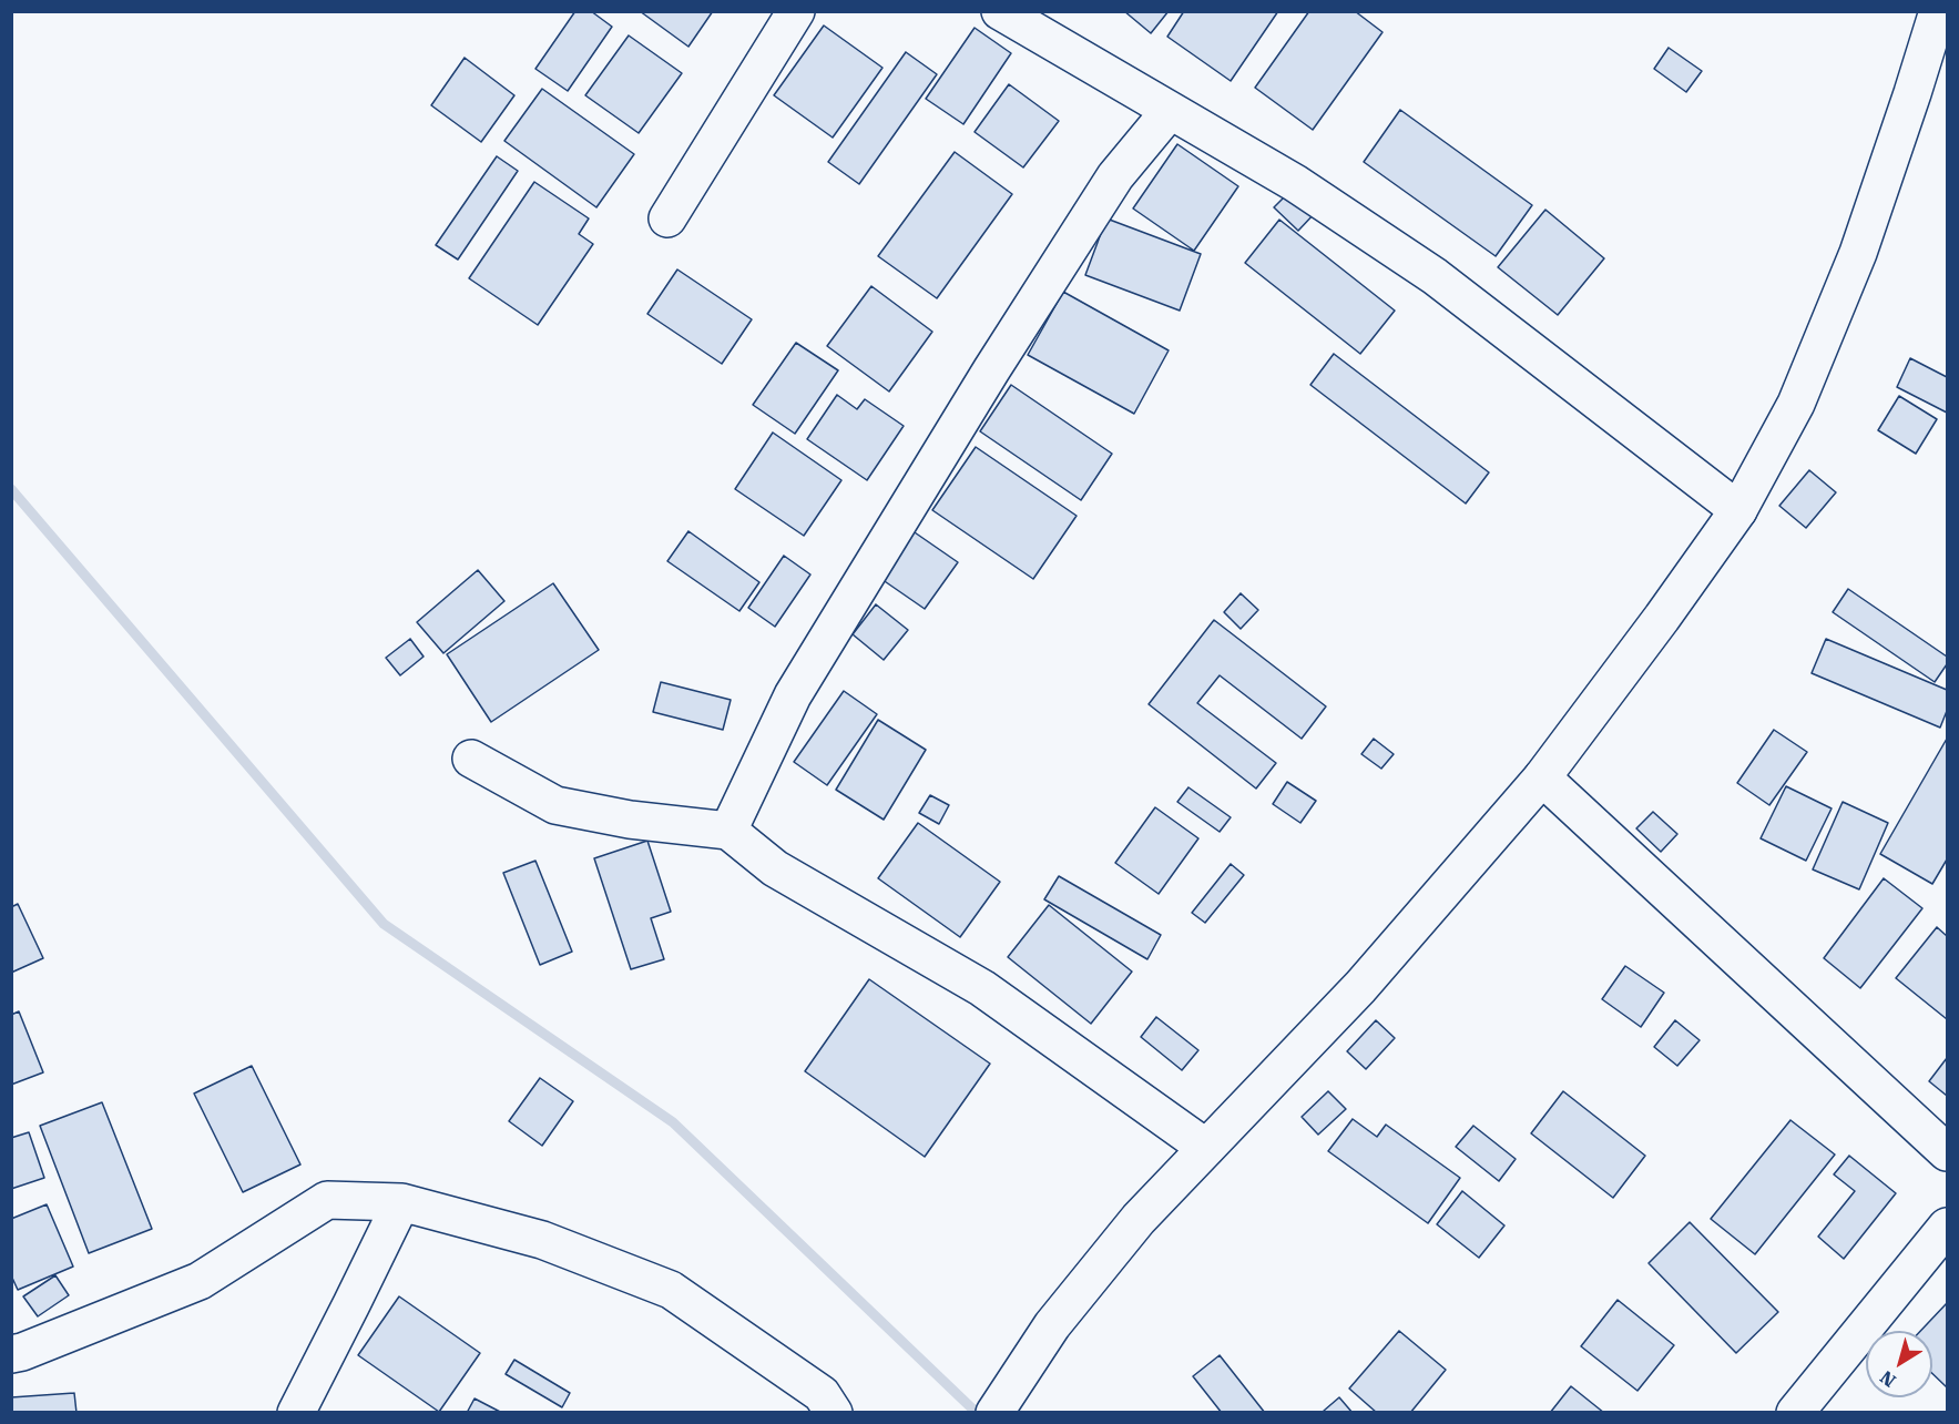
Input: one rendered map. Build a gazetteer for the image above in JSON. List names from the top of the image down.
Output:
{
  "north": "bottom left"
}
